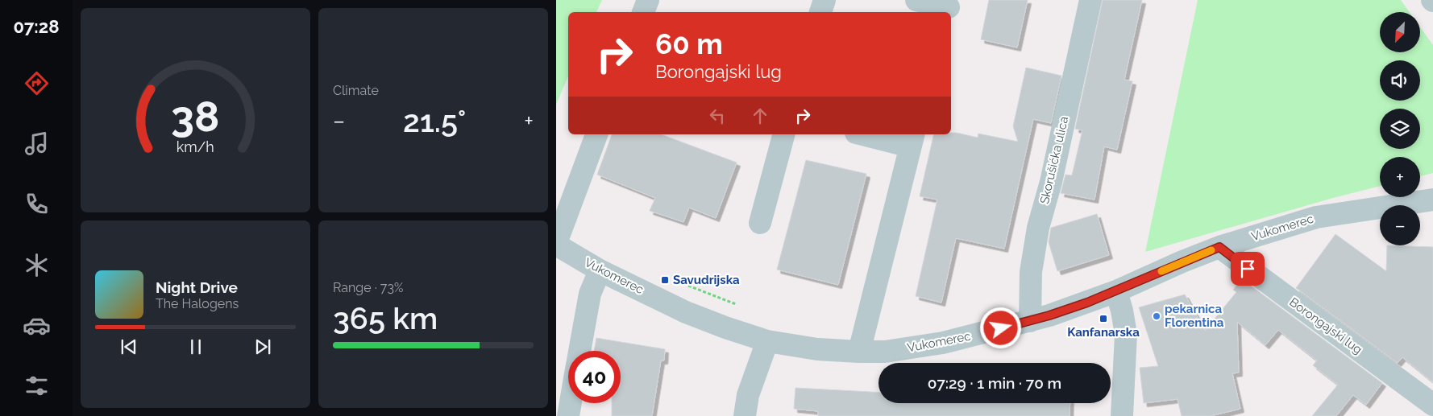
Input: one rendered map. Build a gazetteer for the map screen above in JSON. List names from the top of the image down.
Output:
{
  "streets": {
    "street": ["Skorušićka ulica", "Vukomerec", "Borongajski lug"]
  },
  "crossings": [
    ["Skorušićka ulica", "Vukomerec"],
    ["Vukomerec", "Borongajski lug"]
  ],
  "places": {
    "transit": ["Savudrijska", "Kanfanarska"],
    "other": ["pekarnica Florentina"]
  },
  "north": "bottom left",
  "page": {
    "tabs": "07:28",
    "tile": [
      "Climate",
      ["Range · 73%", "365 km"]
    ],
    "map_buttons": ["+", "−"],
    "turn": ["60 m", "Borongajski lug"],
    "heat": ["−", "21.5°", "+"],
    "song": ["Night Drive", "The Halogens"],
    "limit": "40",
    "trip": "07:29 · 1 min · 70 m",
    "gauge": ["38", "km/h"]
  }
}
